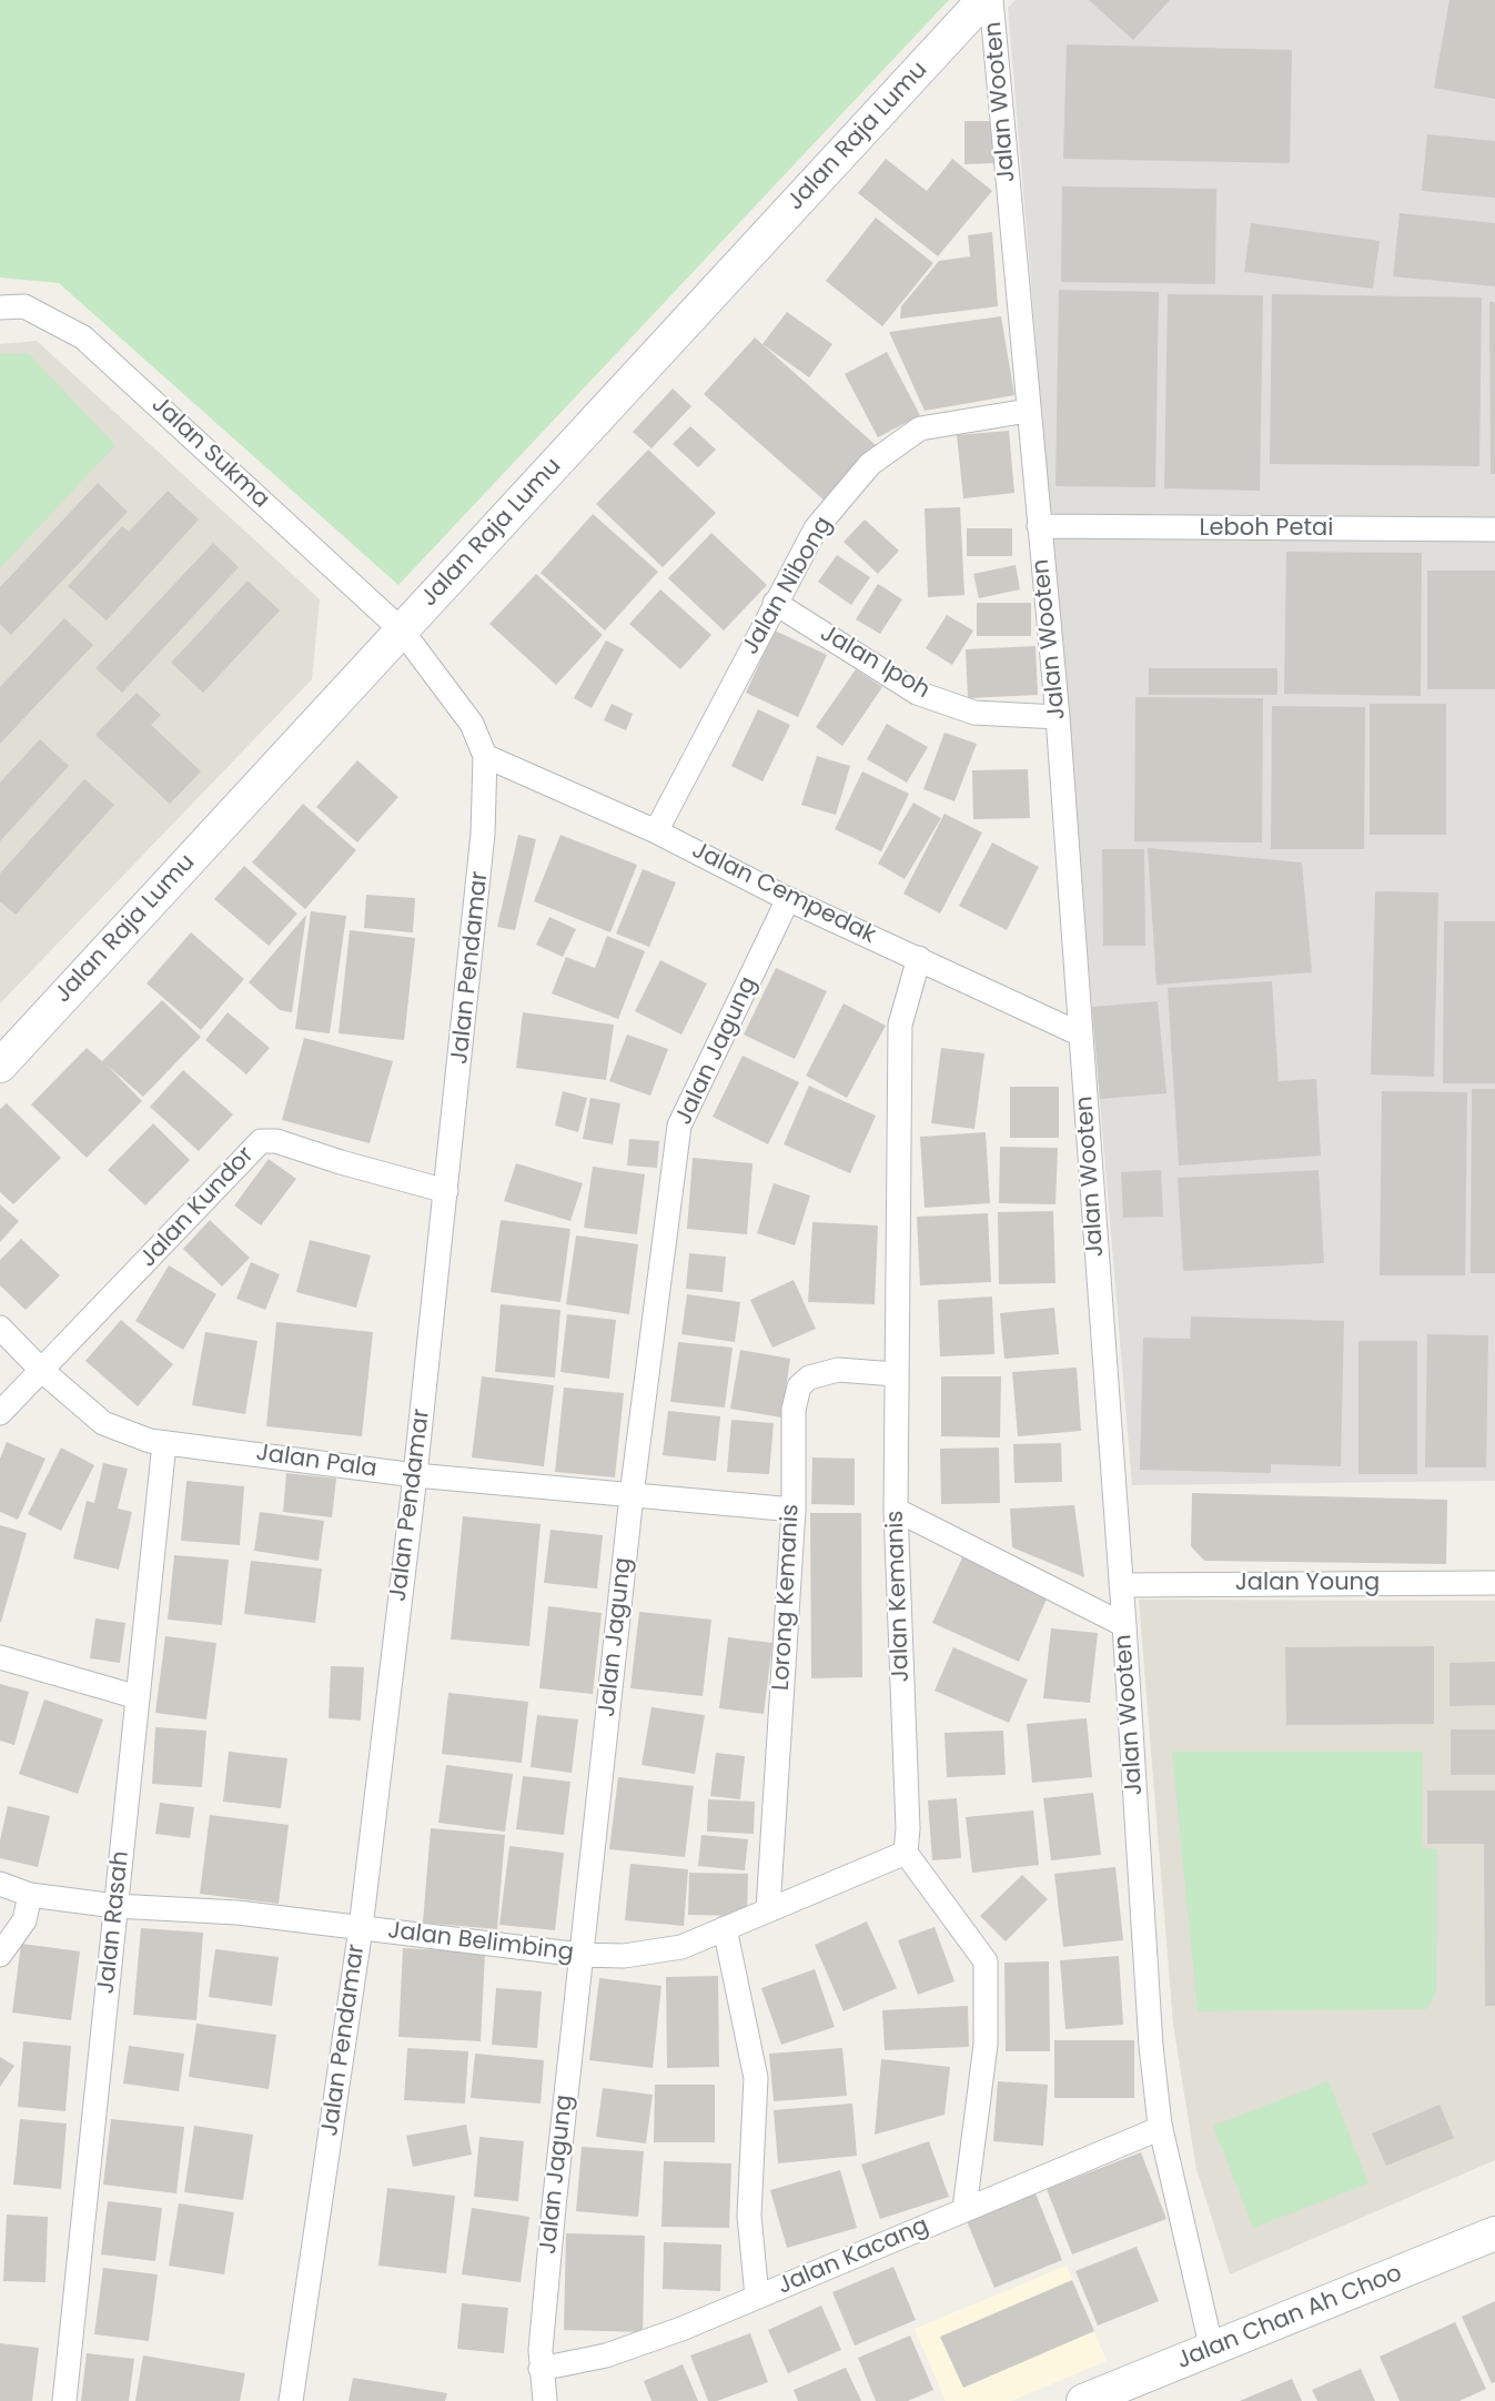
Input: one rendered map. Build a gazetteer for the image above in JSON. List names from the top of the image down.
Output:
{
  "streets": {
    "street": [
      "Jalan Wooten",
      "Jalan Raja Lumu",
      "Jalan Sukma",
      "Leboh Petai",
      "Jalan Nibong",
      "Jalan Ipoh",
      "Jalan Cempedak",
      "Jalan Pendamar",
      "Jalan Jagung",
      "Jalan Kundor",
      "Jalan Pala",
      "Jalan Young",
      "Jalan Kemanis",
      "Lorong Kemanis",
      "Jalan Rasah",
      "Jalan Belimbing",
      "Jalan Kacang",
      "Jalan Chan Ah Choo"
    ]
  },
  "crossings": [
    ["Jalan Wooten", "Leboh Petai"],
    ["Jalan Wooten", "Jalan Nibong"],
    ["Jalan Wooten", "Jalan Ipoh"],
    ["Jalan Wooten", "Jalan Cempedak"],
    ["Jalan Wooten", "Jalan Young"],
    ["Jalan Wooten", "Jalan Kacang"],
    ["Jalan Wooten", "Jalan Chan Ah Choo"],
    ["Jalan Raja Lumu", "Jalan Sukma"],
    ["Jalan Raja Lumu", "Jalan Pendamar"],
    ["Jalan Sukma", "Jalan Pendamar"],
    ["Jalan Nibong", "Jalan Ipoh"],
    ["Jalan Nibong", "Jalan Cempedak"],
    ["Jalan Cempedak", "Jalan Pendamar"],
    ["Jalan Cempedak", "Jalan Jagung"],
    ["Jalan Cempedak", "Jalan Kemanis"],
    ["Jalan Pendamar", "Jalan Kundor"],
    ["Jalan Pendamar", "Jalan Pala"],
    ["Jalan Pendamar", "Jalan Belimbing"],
    ["Jalan Jagung", "Jalan Pala"],
    ["Jalan Jagung", "Jalan Belimbing"],
    ["Jalan Jagung", "Jalan Kacang"],
    ["Jalan Kundor", "Jalan Pala"],
    ["Jalan Pala", "Lorong Kemanis"],
    ["Jalan Pala", "Jalan Rasah"],
    ["Jalan Kemanis", "Lorong Kemanis"],
    ["Jalan Kemanis", "Jalan Belimbing"],
    ["Lorong Kemanis", "Jalan Belimbing"],
    ["Jalan Rasah", "Jalan Belimbing"]
  ]
}
